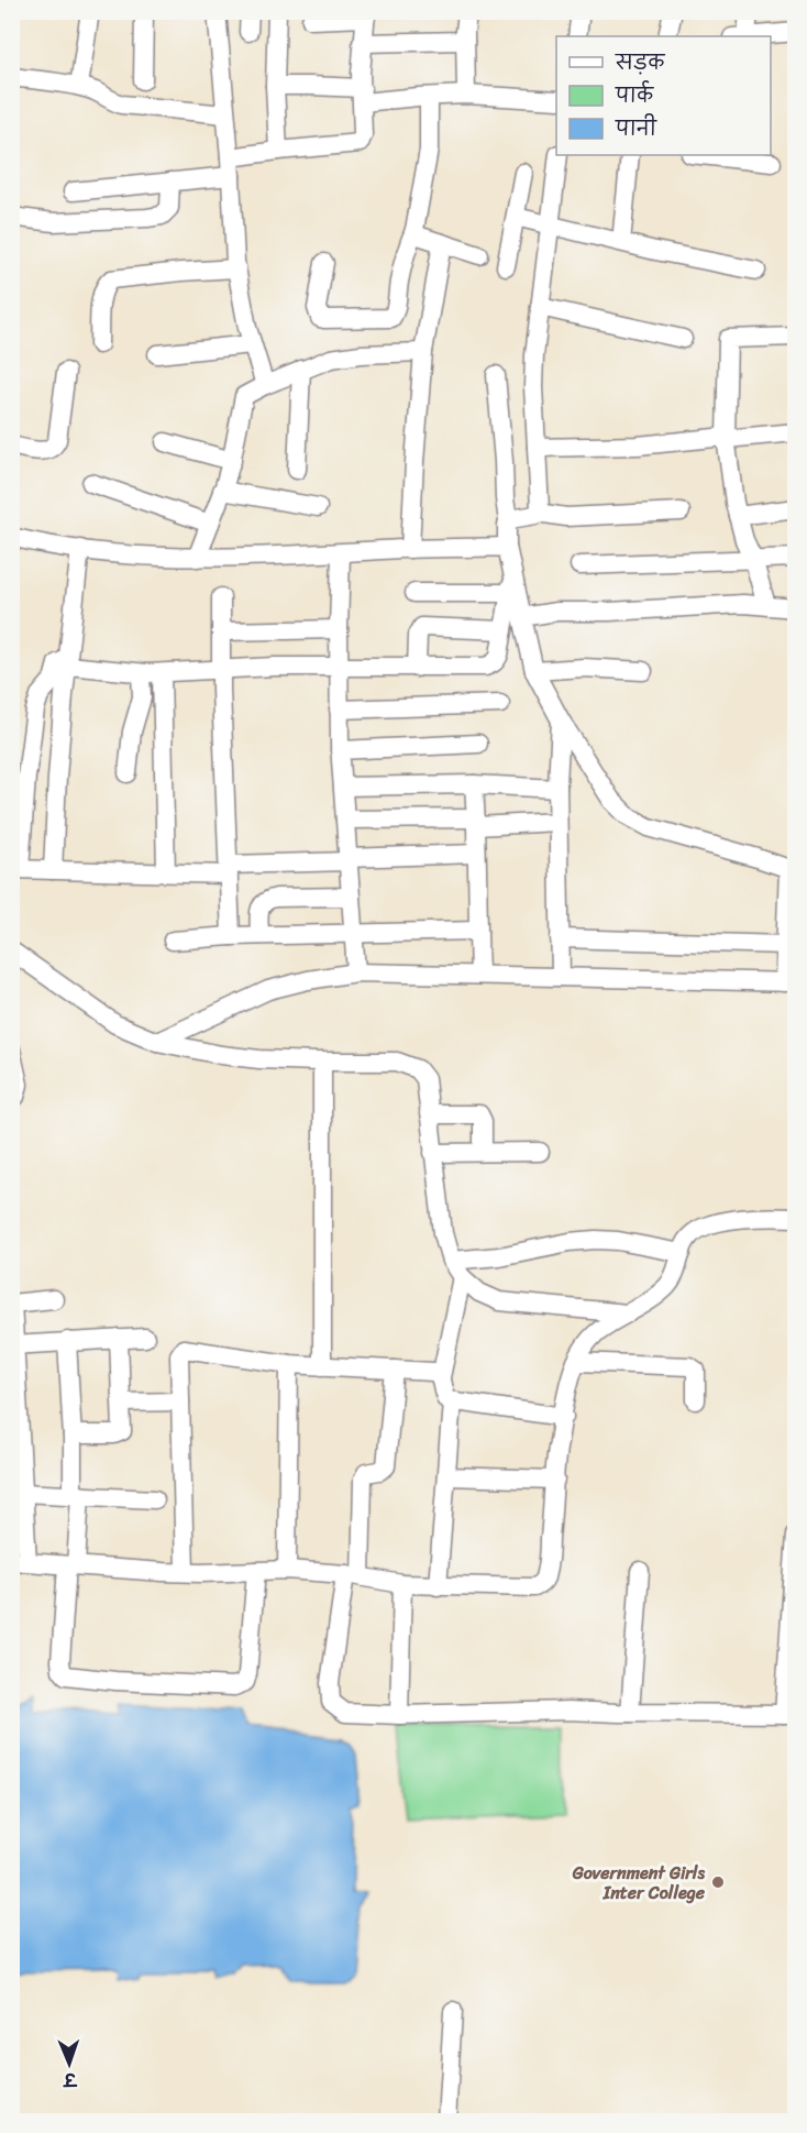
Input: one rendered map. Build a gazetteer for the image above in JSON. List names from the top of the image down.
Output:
{
  "places": ["Government Girls Inter College"],
  "legend": ["सड़क", "पार्क", "पानी"],
  "north": "bottom"
}
